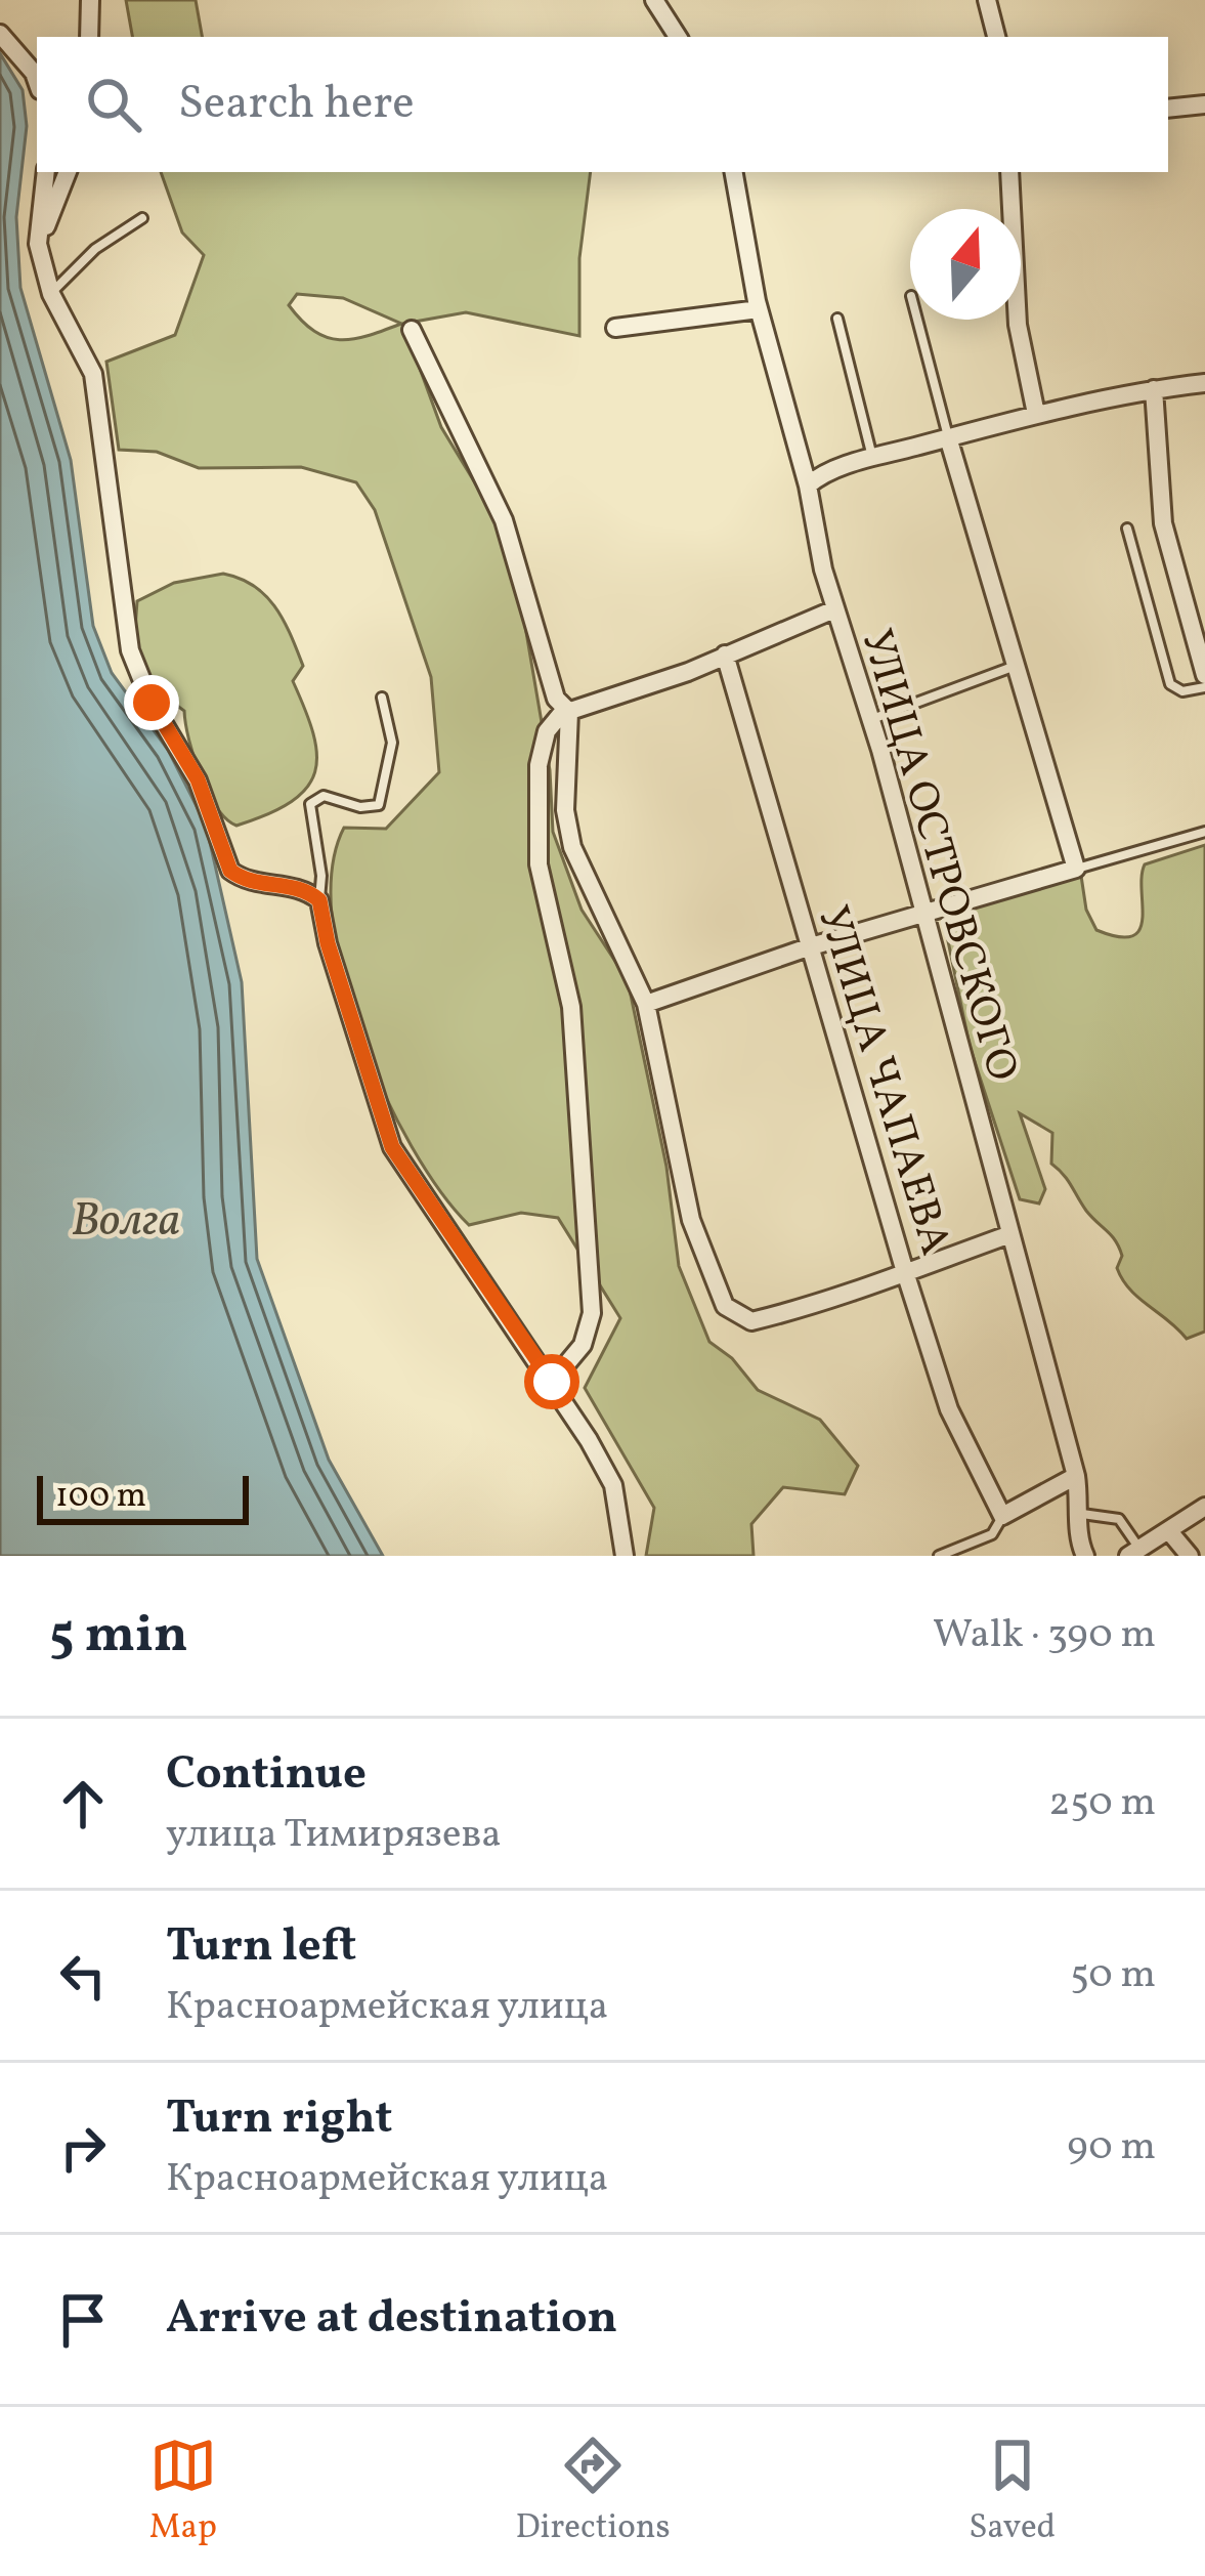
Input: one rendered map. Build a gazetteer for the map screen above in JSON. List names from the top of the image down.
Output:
{
  "streets": {
    "street": ["УЛИЦА ОСТРОВСКОГО", "УЛИЦА ЧАПАЕВА"]
  },
  "water": ["Волга"],
  "scale_bar": "100 m",
  "north": "top",
  "page": {
    "search": "Search here",
    "scale": "100 m",
    "heading": ["5 min", "Walk · 390 m"],
    "list": [
      ["Continue", "улица Тимирязева", "250 m"],
      ["Turn left", "Красноармейская улица", "50 m"],
      ["Turn right", "Красноармейская улица", "90 m"],
      "Arrive at destination"
    ],
    "nav": ["Map", "Directions", "Saved"]
  }
}
